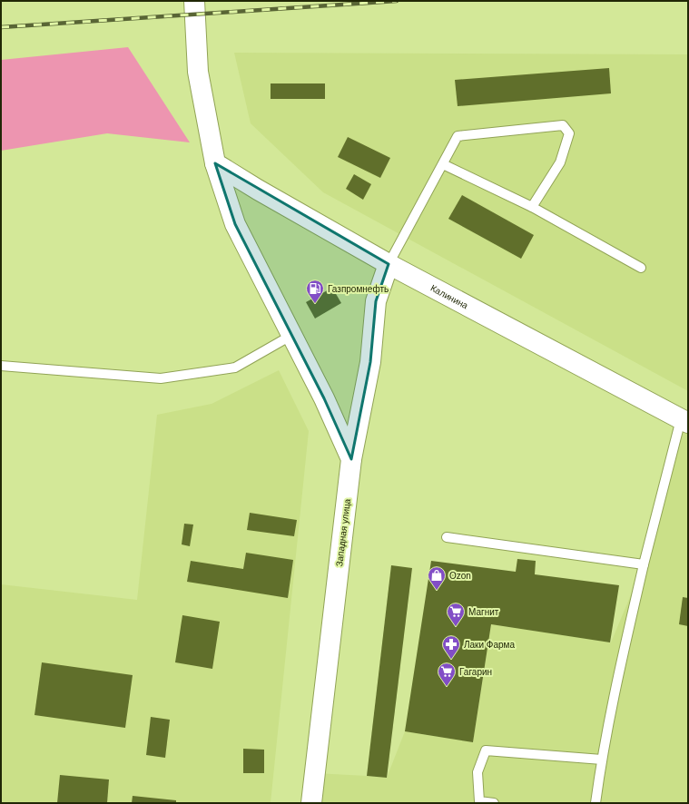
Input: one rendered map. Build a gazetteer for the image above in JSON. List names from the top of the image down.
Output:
{
  "streets": {
    "main road": ["Калинина", "Западная улица"]
  },
  "crossings": [
    ["Калинина", "Западная улица"]
  ],
  "places": {
    "fuel station": ["Газпромнефть"],
    "shop": ["Ozon"],
    "supermarket": ["Магнит", "Гагарин"],
    "pharmacy": ["Лаки Фарма"]
  }
}
